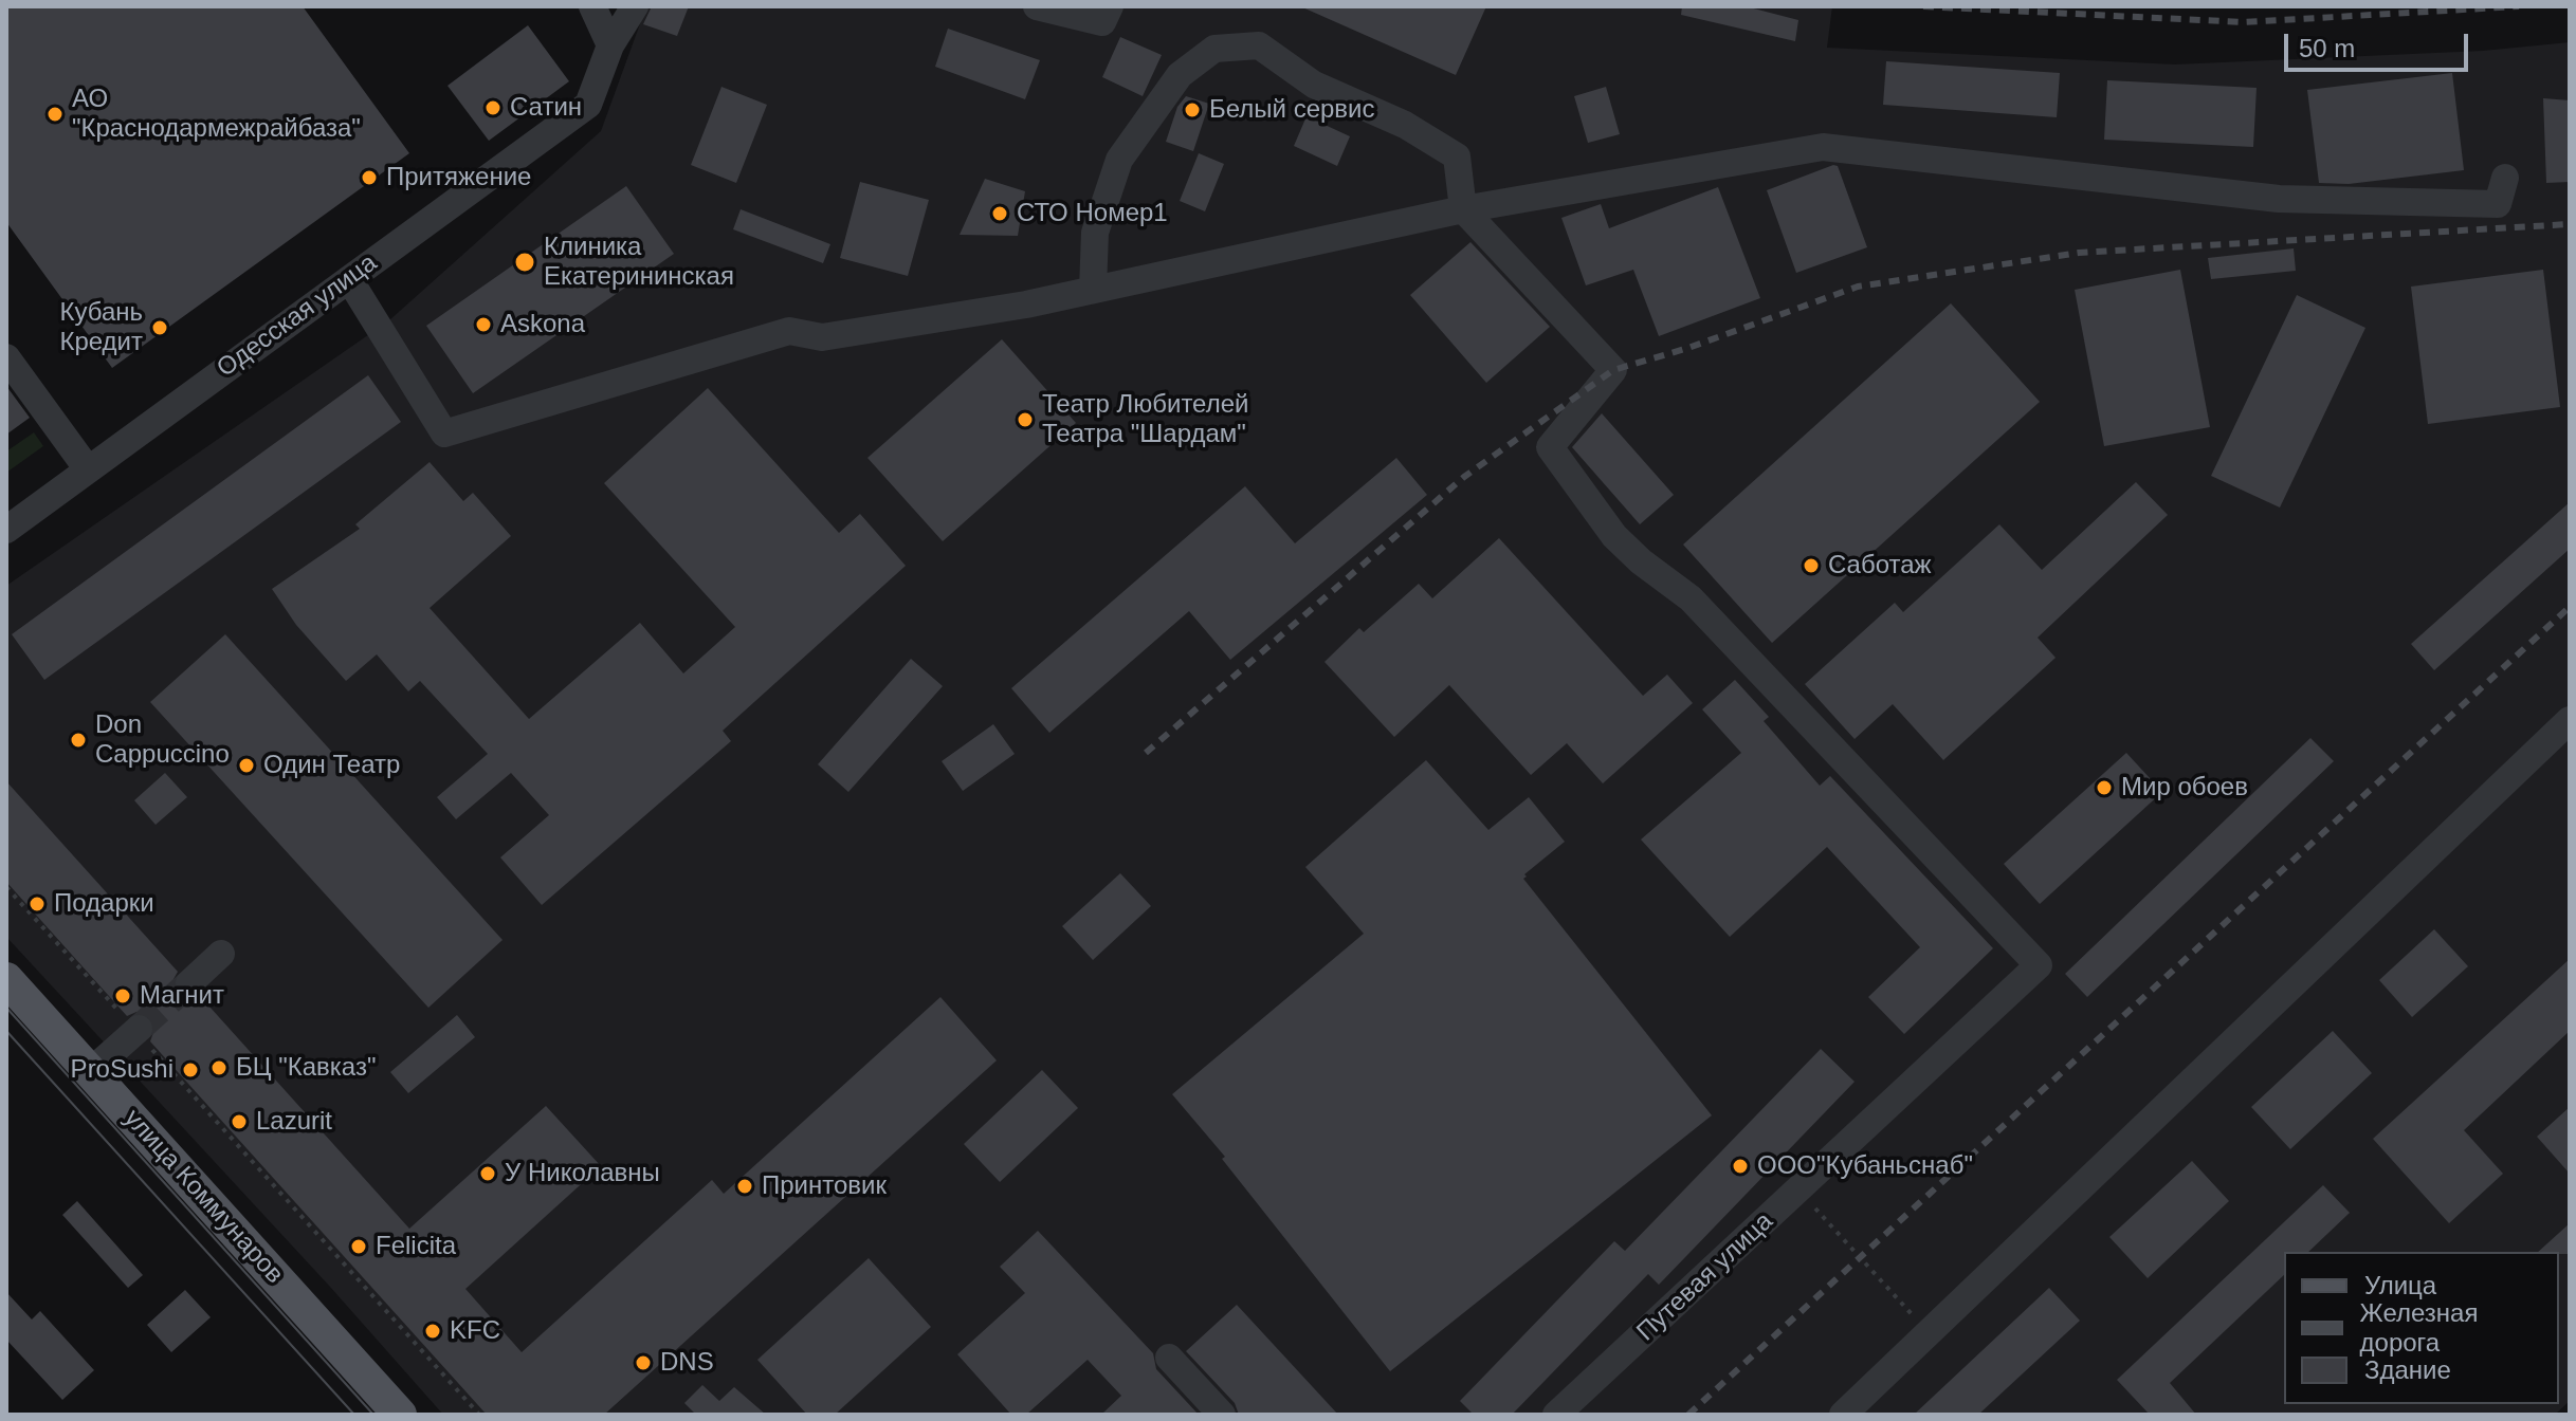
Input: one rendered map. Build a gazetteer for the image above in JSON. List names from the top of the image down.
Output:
{
  "streets": {
    "main road": ["улица Коммунаров"],
    "street": ["Одесская улица", "Путевая улица"]
  },
  "places": [
    "Сатин",
    "Белый сервис",
    "АО \"Краснодармежрайбаза\"",
    "Притяжение",
    "СТО Номер1",
    "Клиника Екатерининская",
    "Askona",
    "Кубань Кредит",
    "Театр Любителей Театра \"Шардам\"",
    "Саботаж",
    "Don Cappuccino",
    "Один Театр",
    "Мир обоев",
    "Подарки",
    "Магнит",
    "БЦ \"Кавказ\"",
    "ProSushi",
    "Lazurit",
    "ООО\"Кубаньснаб\"",
    "У Николавны",
    "Принтовик",
    "Felicita",
    "KFC",
    "DNS"
  ],
  "legend": ["Улица", "Железная дорога", "Здание"],
  "scale_bar": "50 m"
}
